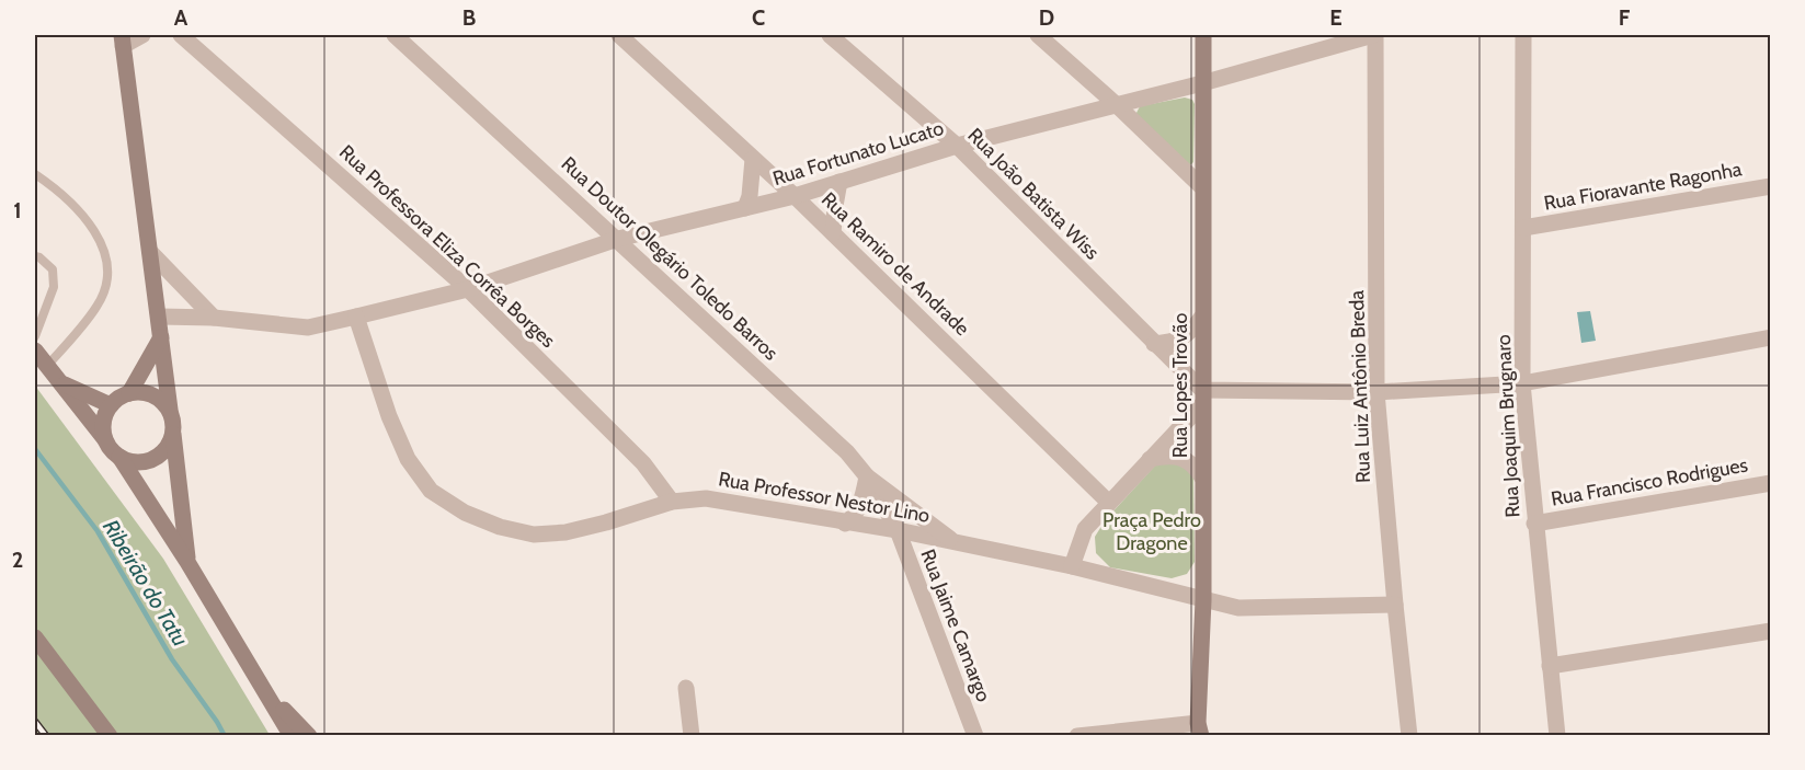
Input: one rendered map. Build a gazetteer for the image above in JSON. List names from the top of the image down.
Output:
{
  "streets": {
    "main road": ["Rua Lopes Trovão"],
    "street": [
      "Rua Fortunato Lucato",
      "Rua Fioravante Ragonha",
      "Rua João Batista Wiss",
      "Rua Professora Eliza Corrêa Borges",
      "Rua Doutor Olegário Toledo Barros",
      "Rua Ramiro de Andrade",
      "Rua Luiz Antônio Breda",
      "Rua Joaquim Brugnaro",
      "Rua Francisco Rodrigues",
      "Rua Professor Nestor Lino",
      "Rua Jaime Camargo"
    ]
  },
  "crossings": [
    ["Rua Fortunato Lucato", "Rua João Batista Wiss"],
    ["Rua Fortunato Lucato", "Rua Professora Eliza Corrêa Borges"],
    ["Rua Fortunato Lucato", "Rua Doutor Olegário Toledo Barros"],
    ["Rua Fortunato Lucato", "Rua Ramiro de Andrade"],
    ["Rua Fortunato Lucato", "Rua Lopes Trovão"],
    ["Rua Fortunato Lucato", "Rua Luiz Antônio Breda"],
    ["Rua Fortunato Lucato", "Rua Professor Nestor Lino"],
    ["Rua Fioravante Ragonha", "Rua Joaquim Brugnaro"],
    ["Rua João Batista Wiss", "Rua Lopes Trovão"],
    ["Rua Professora Eliza Corrêa Borges", "Rua Professor Nestor Lino"],
    ["Rua Doutor Olegário Toledo Barros", "Rua Professor Nestor Lino"],
    ["Rua Doutor Olegário Toledo Barros", "Rua Jaime Camargo"],
    ["Rua Lopes Trovão", "Rua Professor Nestor Lino"],
    ["Rua Luiz Antônio Breda", "Rua Professor Nestor Lino"],
    ["Rua Joaquim Brugnaro", "Rua Francisco Rodrigues"],
    ["Rua Professor Nestor Lino", "Rua Jaime Camargo"]
  ],
  "water": ["Ribeirão do Tatu"],
  "parks": ["Praça Pedro Dragone"],
  "grid": {
    "columns": [
      "A",
      "B",
      "C",
      "D",
      "E",
      "F"
    ],
    "rows": ["1", "2"]
  }
}
